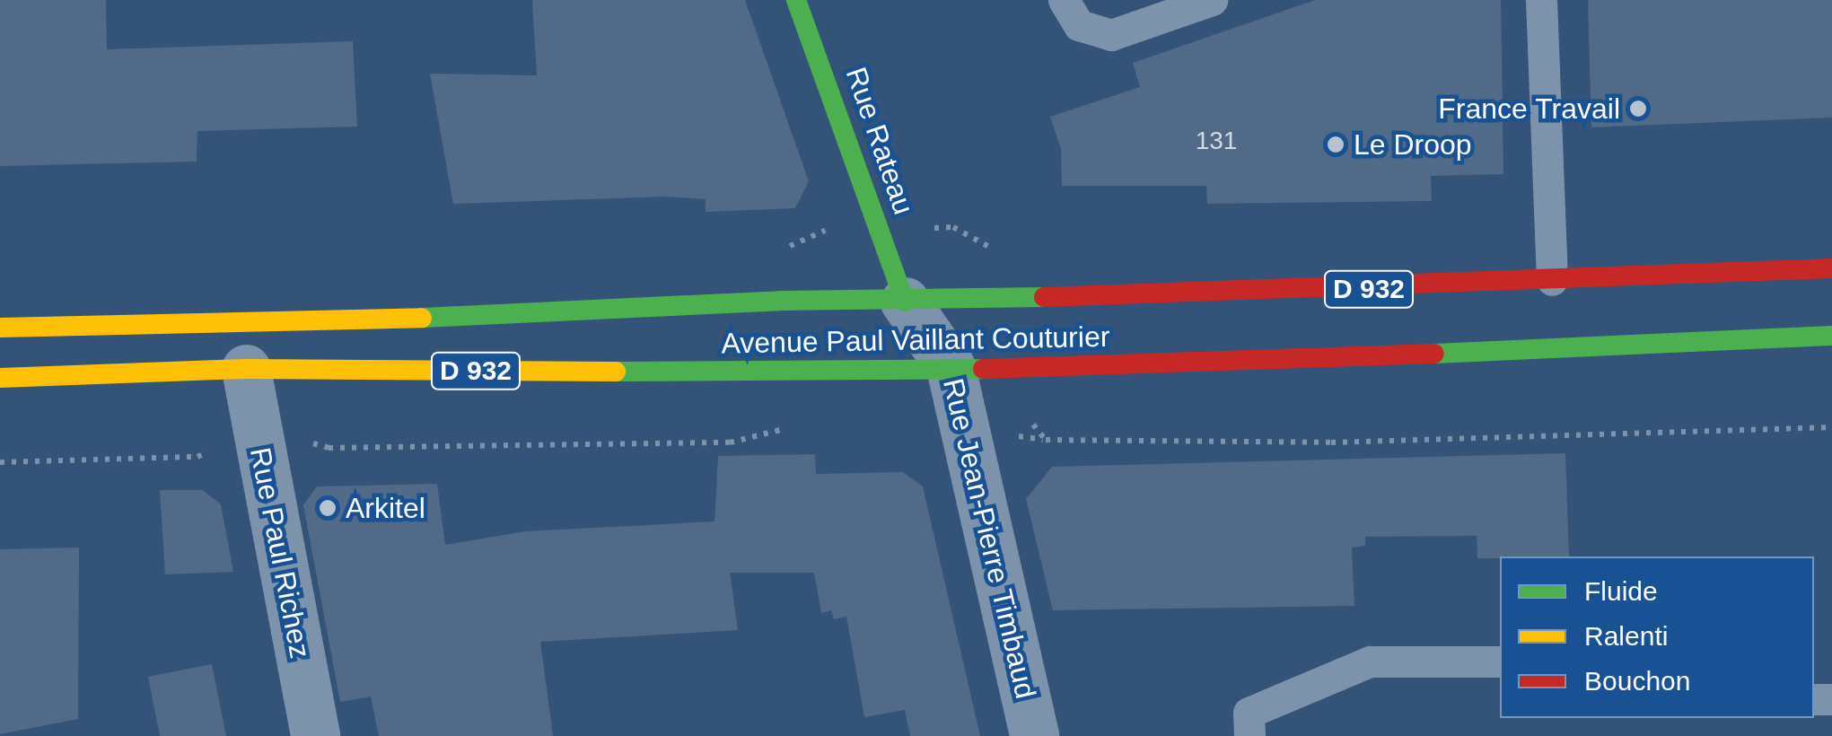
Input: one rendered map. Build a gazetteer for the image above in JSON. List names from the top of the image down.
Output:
{
  "streets": {
    "main road": ["Rue Rateau", "D 932", "Avenue Paul Vaillant Couturier"],
    "street": ["Rue Jean-Pierre Timbaud", "Rue Paul Richez"]
  },
  "crossings": [
    ["Rue Rateau", "Avenue Paul Vaillant Couturier"],
    ["Rue Rateau", "Rue Jean-Pierre Timbaud"],
    ["Avenue Paul Vaillant Couturier", "Rue Jean-Pierre Timbaud"],
    ["Avenue Paul Vaillant Couturier", "Rue Paul Richez"]
  ],
  "places": ["France Travail", "Le Droop", "Arkitel"],
  "house_numbers": ["131"],
  "legend": ["Fluide", "Ralenti", "Bouchon"]
}
